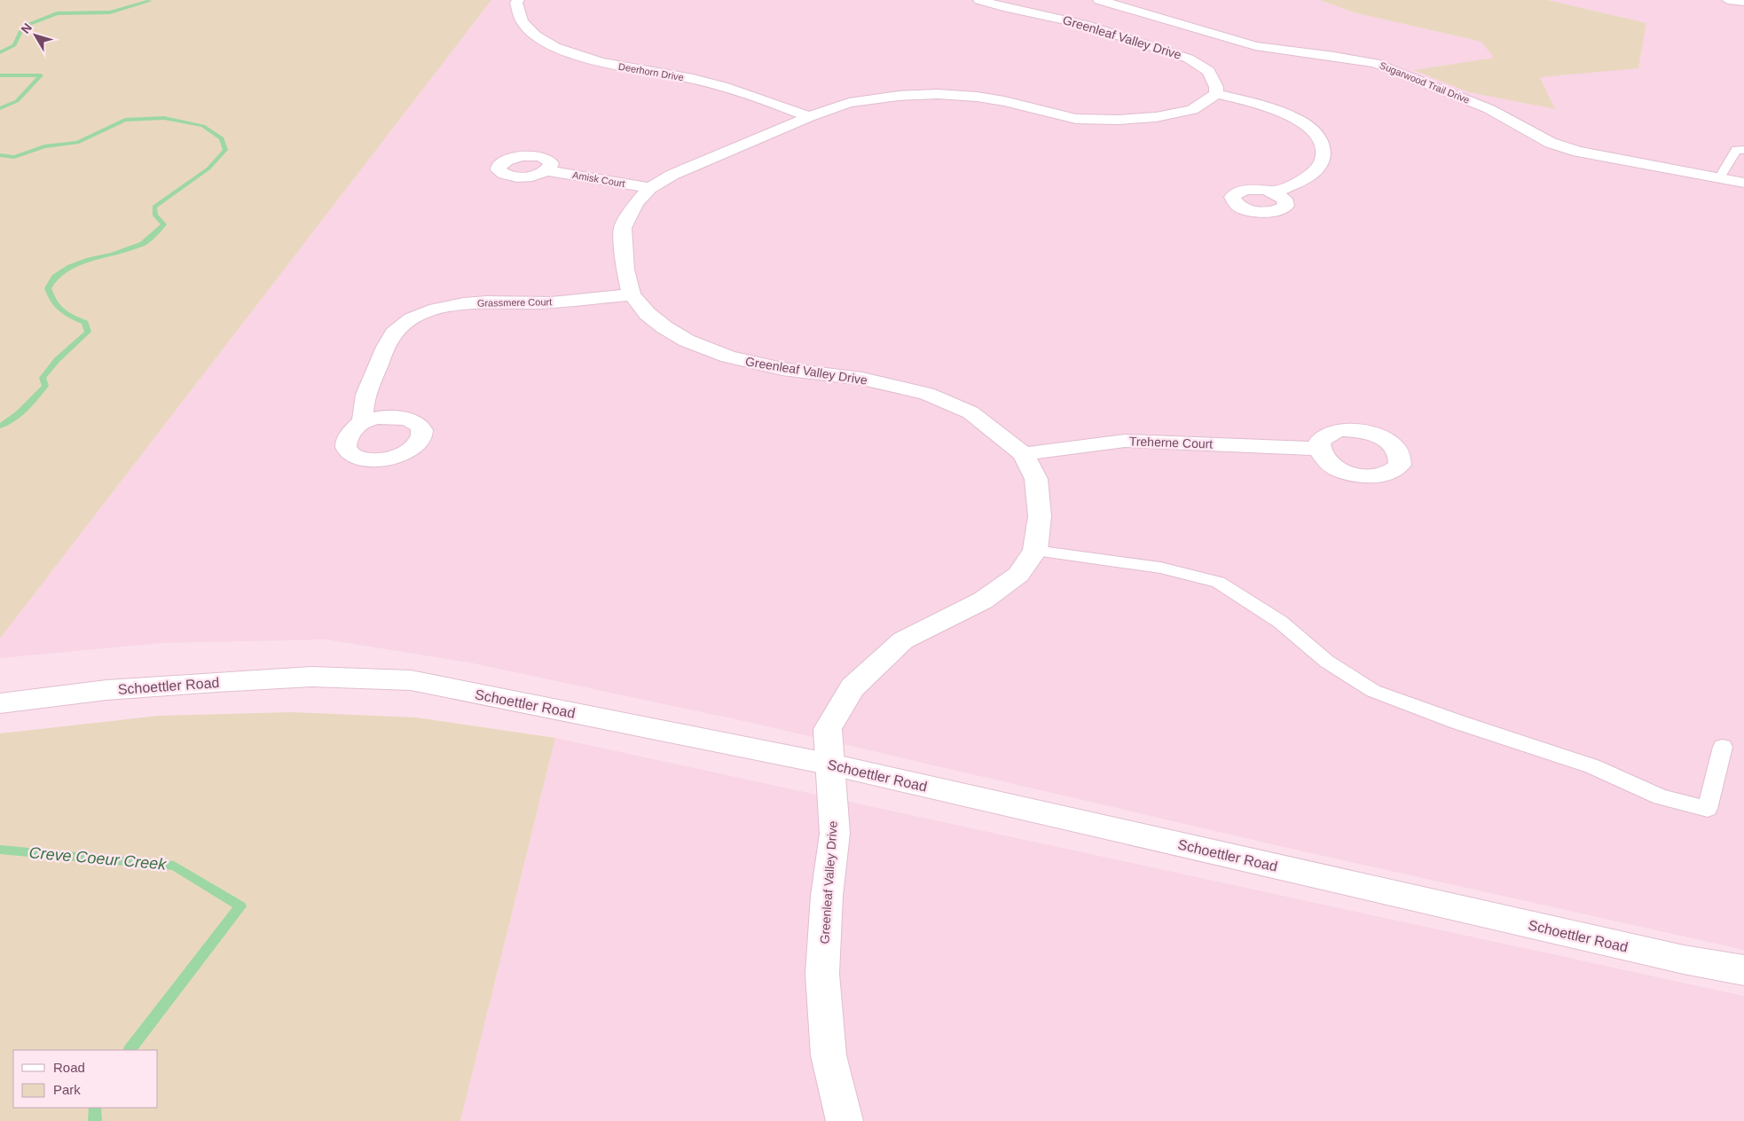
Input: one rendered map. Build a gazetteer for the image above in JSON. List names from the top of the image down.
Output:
{
  "streets": {
    "street": [
      "Greenleaf Valley Drive",
      "Deerhorn Drive",
      "Sugarwood Trail Drive",
      "Amisk Court",
      "Grassmere Court",
      "Treherne Court",
      "Schoettler Road"
    ]
  },
  "crossings": [
    ["Greenleaf Valley Drive", "Deerhorn Drive"],
    ["Greenleaf Valley Drive", "Amisk Court"],
    ["Greenleaf Valley Drive", "Grassmere Court"],
    ["Greenleaf Valley Drive", "Treherne Court"],
    ["Greenleaf Valley Drive", "Schoettler Road"]
  ],
  "water": ["Creve Coeur Creek"],
  "legend": ["Road", "Park"],
  "north": "top left"
}
